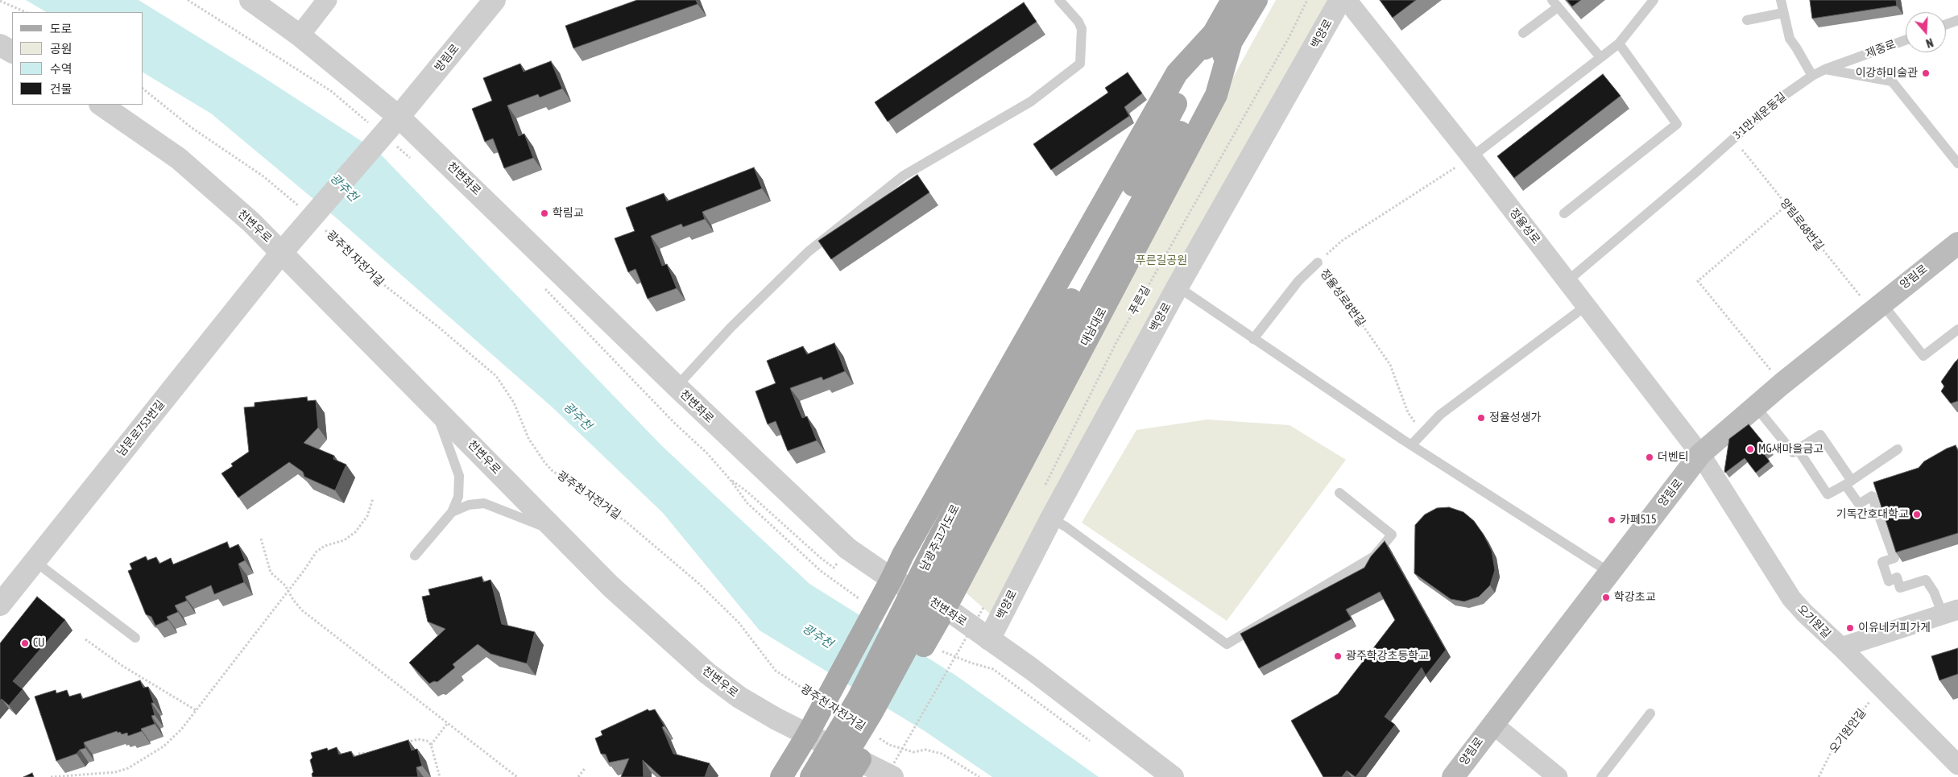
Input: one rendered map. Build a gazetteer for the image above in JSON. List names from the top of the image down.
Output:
{
  "streets": {
    "main road": ["양림로", "대남대로", "남광주고가도로"],
    "street": [
      "백양로",
      "방림로",
      "천변좌로",
      "천변우로",
      "정율성로",
      "남문로753번길",
      "오기원길"
    ],
    "lane": ["제중로", "3·1만세운동길"],
    "path": [
      "양림로68번길",
      "광주천 자전거길",
      "정율성로8번길",
      "푸른길",
      "오기원안길"
    ]
  },
  "crossings": [
    ["백양로", "천변좌로"],
    ["제중로", "3·1만세운동길"],
    ["방림로", "천변좌로"],
    ["방림로", "천변우로"],
    ["방림로", "남문로753번길"],
    ["3·1만세운동길", "양림로68번길"],
    ["3·1만세운동길", "정율성로"],
    ["천변좌로", "대남대로"],
    ["양림로68번길", "양림로"],
    ["천변우로", "대남대로"],
    ["천변우로", "남문로753번길"],
    ["정율성로", "양림로"],
    ["정율성로", "정율성로8번길"],
    ["정율성로", "오기원길"],
    ["양림로", "오기원길"],
    ["대남대로", "남광주고가도로"],
    ["오기원길", "오기원안길"]
  ],
  "water": ["광주천"],
  "parks": ["푸른길공원"],
  "places": [
    "이강하미술관",
    "학림교",
    "정율성생가",
    "MG새마을금고",
    "더벤티",
    "기독간호대학교",
    "카페515",
    "학강초교",
    "이유네커피가게",
    "CU",
    "광주학강초등학교"
  ],
  "legend": [
    "도로",
    "공원",
    "수역",
    "건물"
  ],
  "north": "bottom"
}
